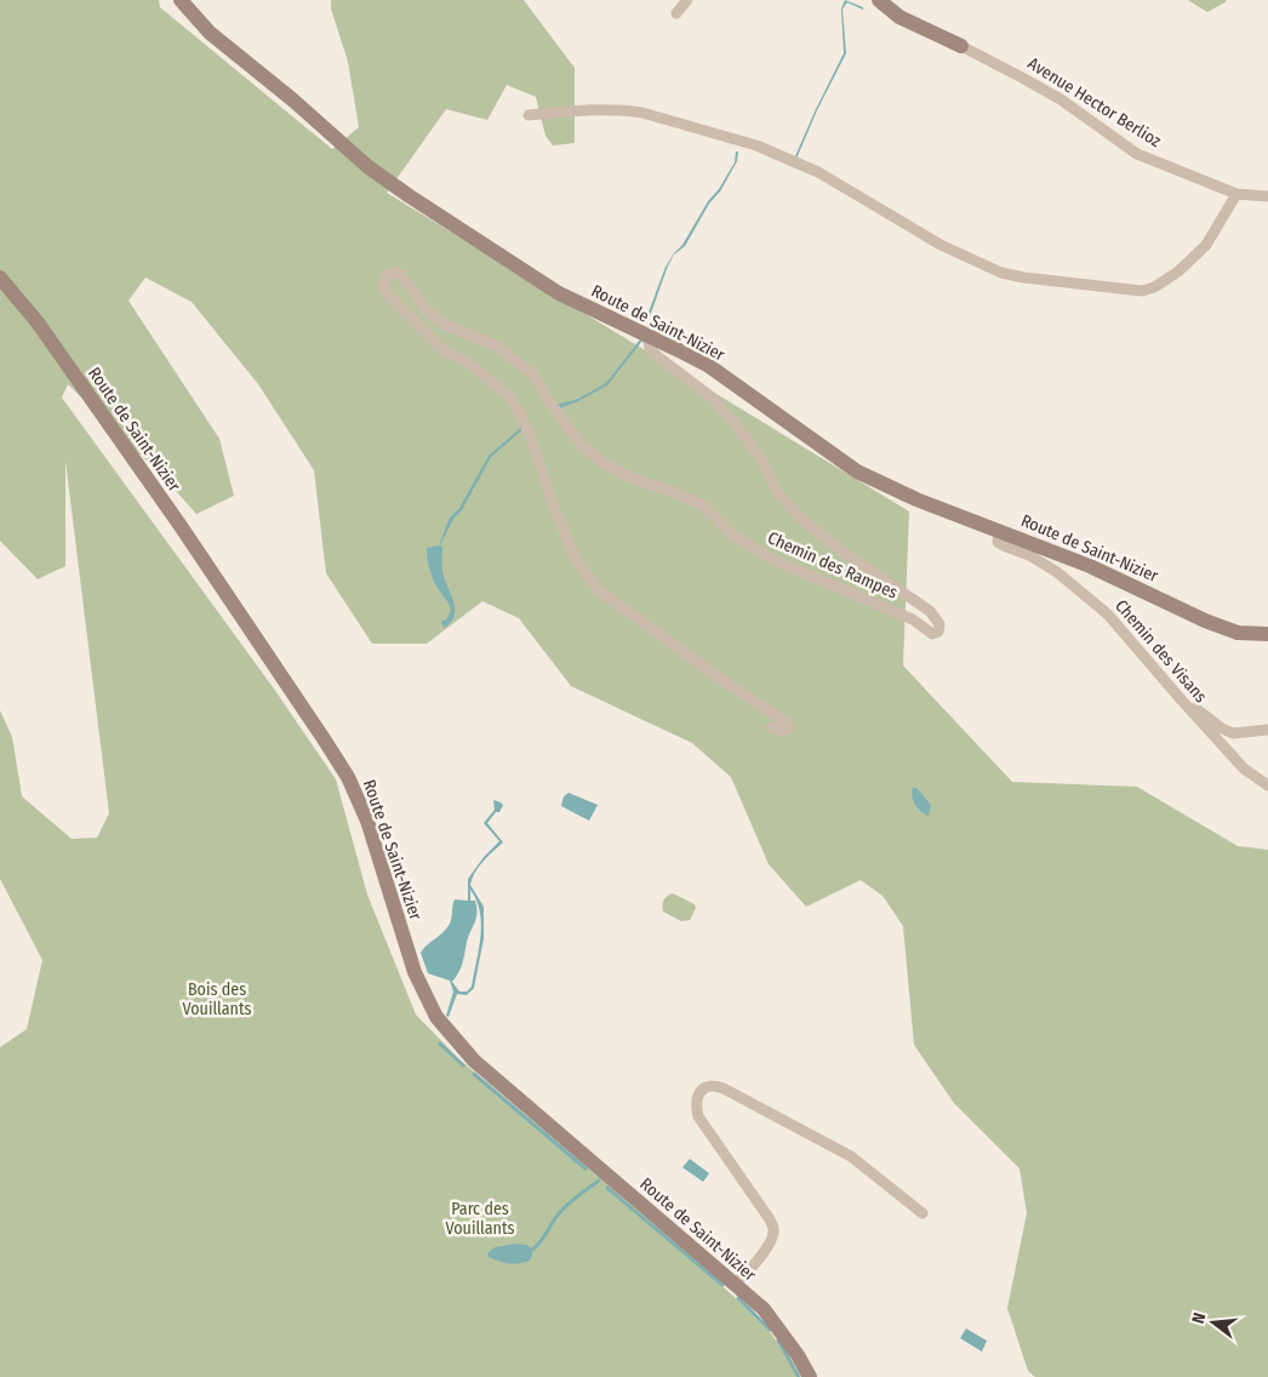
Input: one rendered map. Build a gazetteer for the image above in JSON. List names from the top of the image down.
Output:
{
  "streets": {
    "main road": ["Avenue Hector Berlioz", "Route de Saint-Nizier"],
    "street": ["Chemin des Rampes", "Chemin des Visans"]
  },
  "crossings": [
    ["Route de Saint-Nizier", "Chemin des Rampes"],
    ["Route de Saint-Nizier", "Chemin des Visans"]
  ],
  "parks": ["Bois des Vouillants", "Parc des Vouillants"],
  "north": "left"
}
